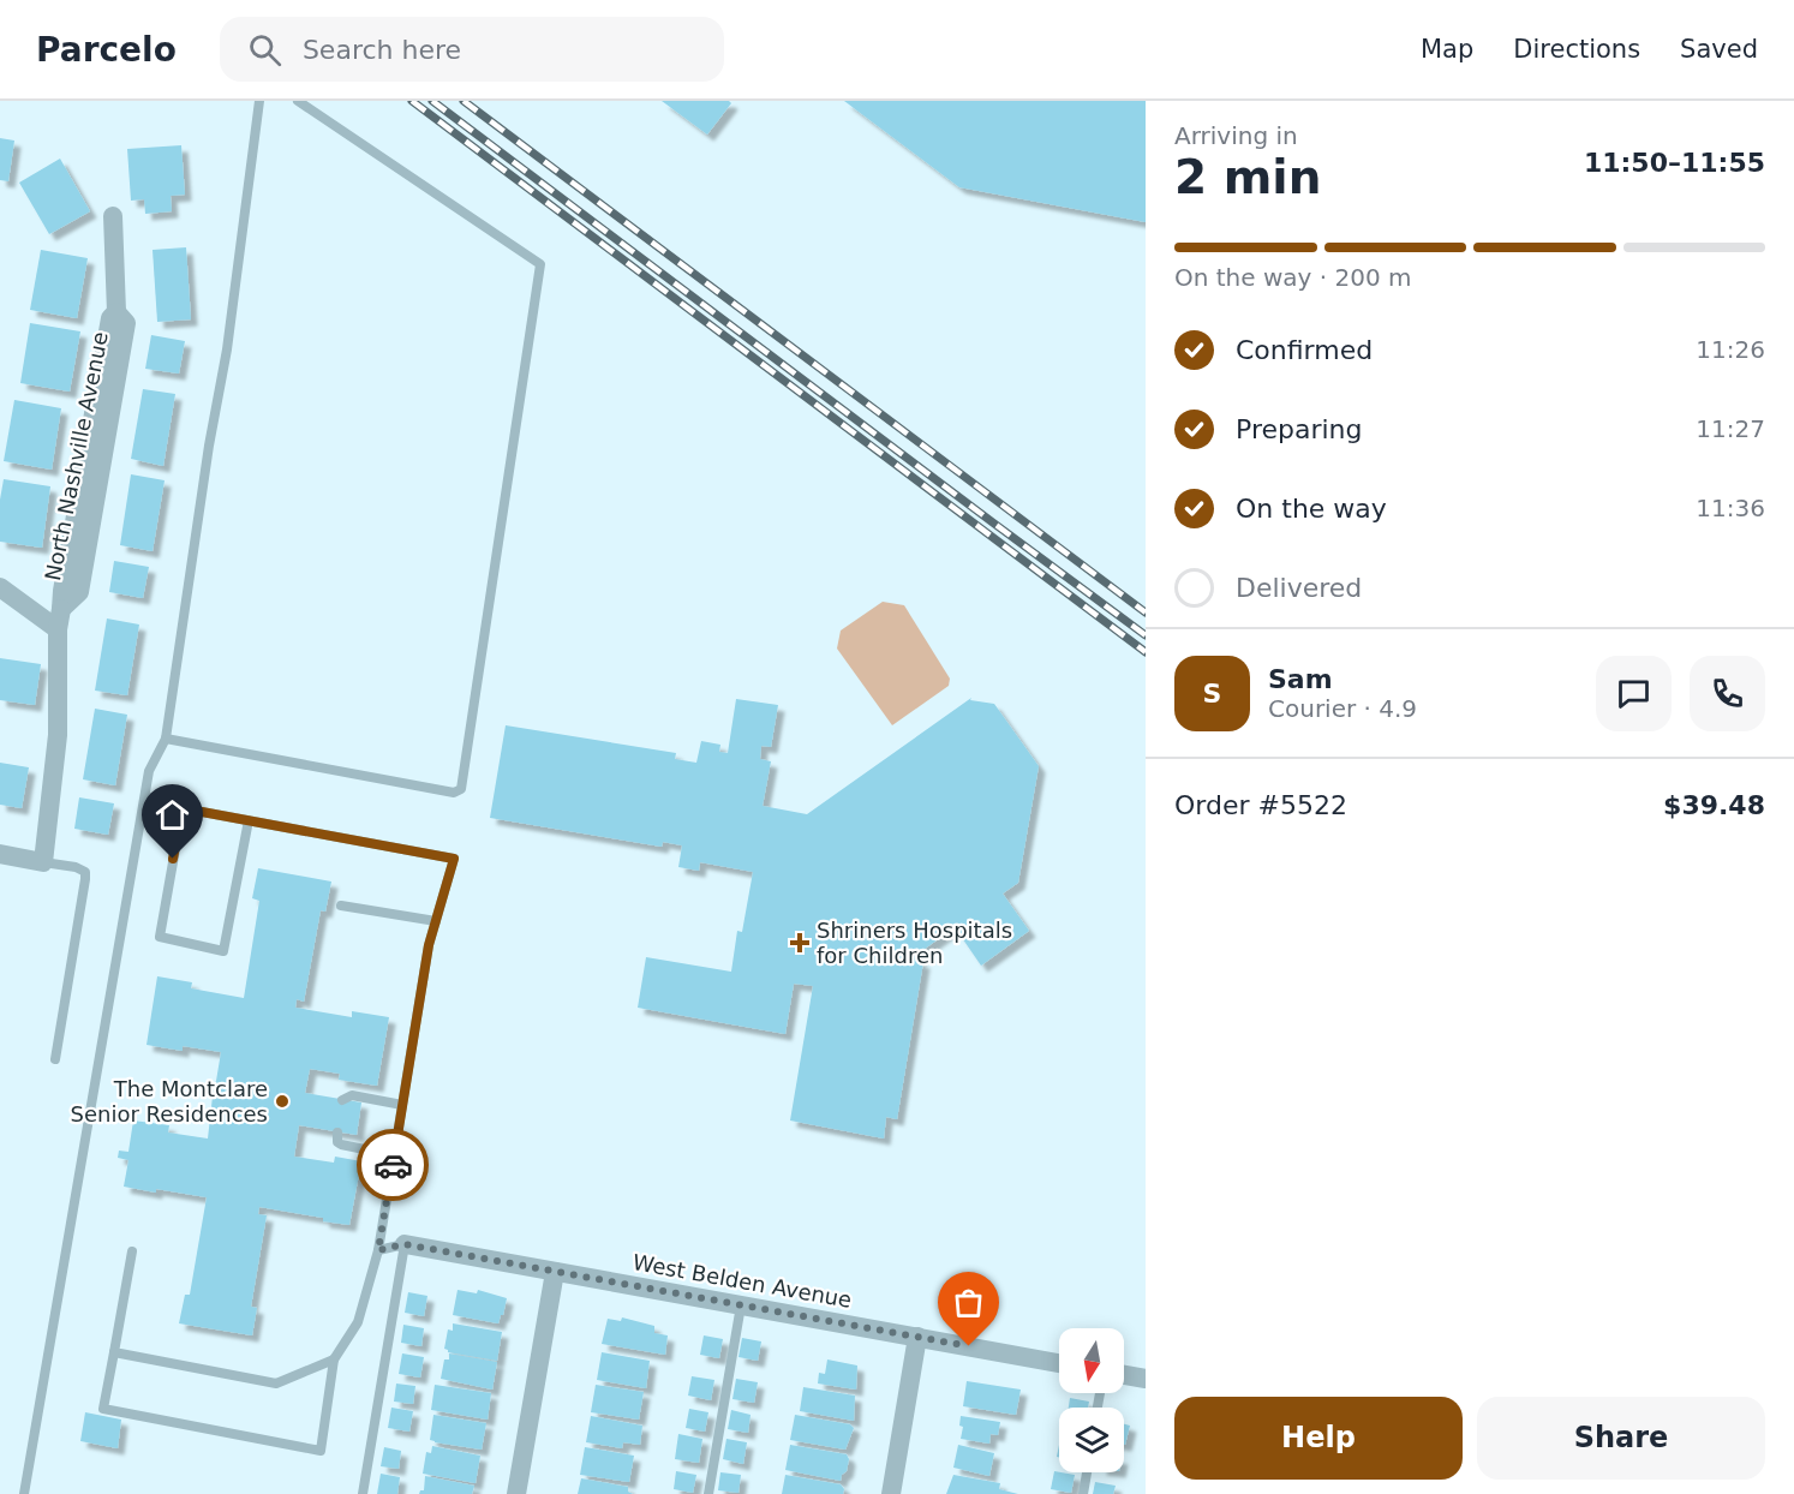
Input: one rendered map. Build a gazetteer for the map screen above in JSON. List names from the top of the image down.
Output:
{
  "streets": {
    "street": ["North Nashville Avenue", "West Belden Avenue"]
  },
  "places": {
    "health": ["Shriners Hospitals for Children"],
    "other": ["The Montclare Senior Residences"]
  },
  "north": "bottom",
  "page": {
    "header": "Parcelo",
    "search": "Search here",
    "nav": ["Map", "Directions", "Saved"],
    "heading": ["2 min", "Arriving in", "11:50–11:55"],
    "panel": [
      "Sam",
      "Courier · 4.9",
      "Order #5522",
      "$39.48"
    ],
    "bar": "On the way · 200 m",
    "list": [
      ["Confirmed", "11:26"],
      ["Preparing", "11:27"],
      ["On the way", "11:36"],
      "Delivered"
    ],
    "round": "S",
    "buttons": ["Help", "Share"]
  }
}
